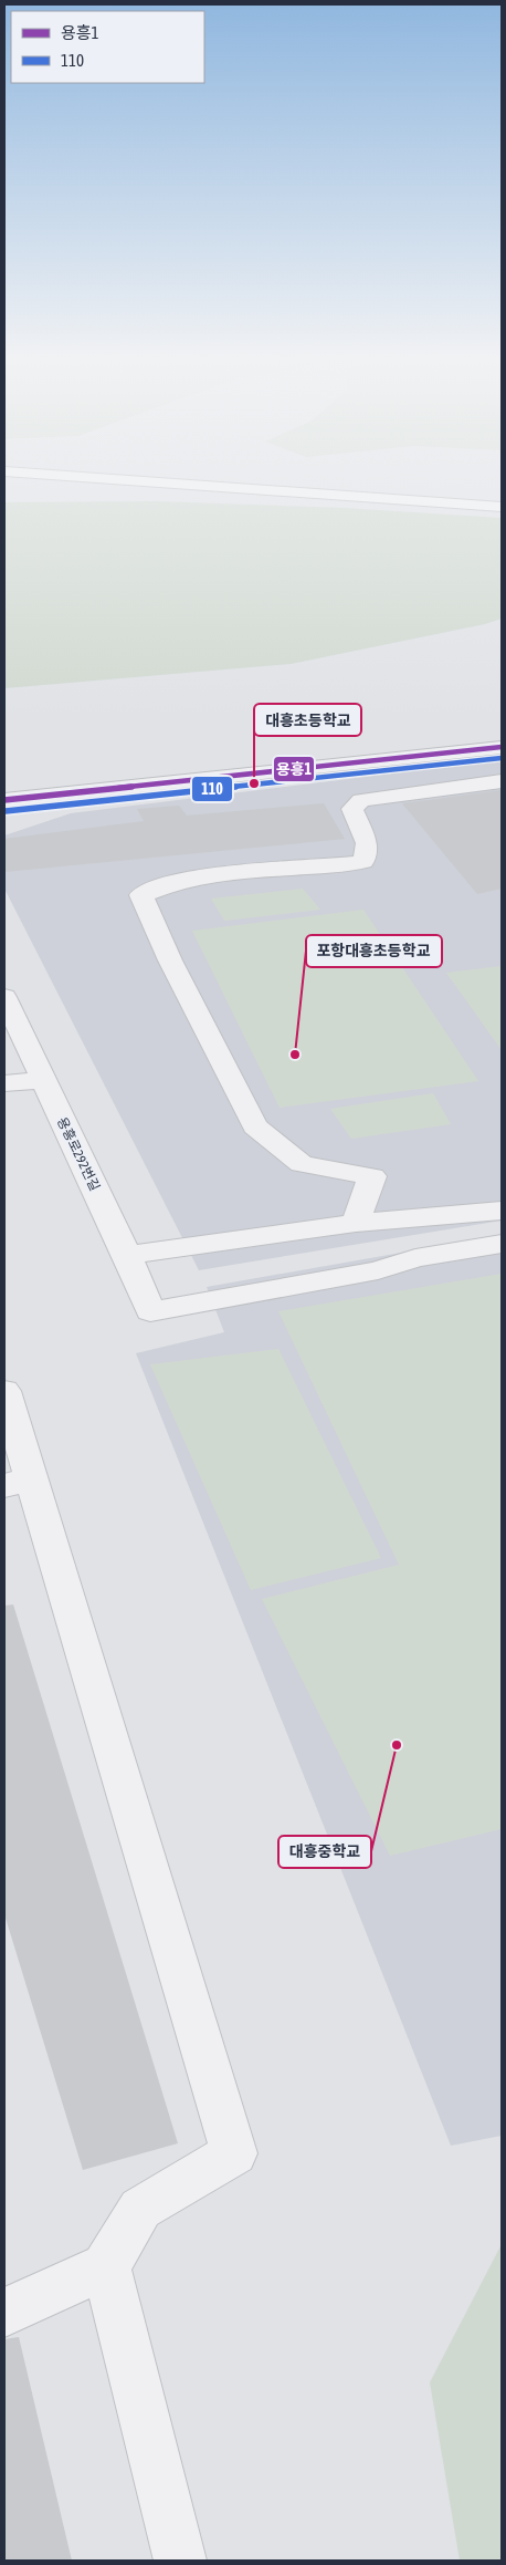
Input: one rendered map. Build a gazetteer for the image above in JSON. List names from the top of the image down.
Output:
{
  "streets": {
    "street": ["용흥로292번길"]
  },
  "places": ["대흥초등학교", "포항대흥초등학교", "대흥중학교"],
  "lines": ["transit line 용흥1", "transit line 110"],
  "legend": ["용흥1", "110"]
}
